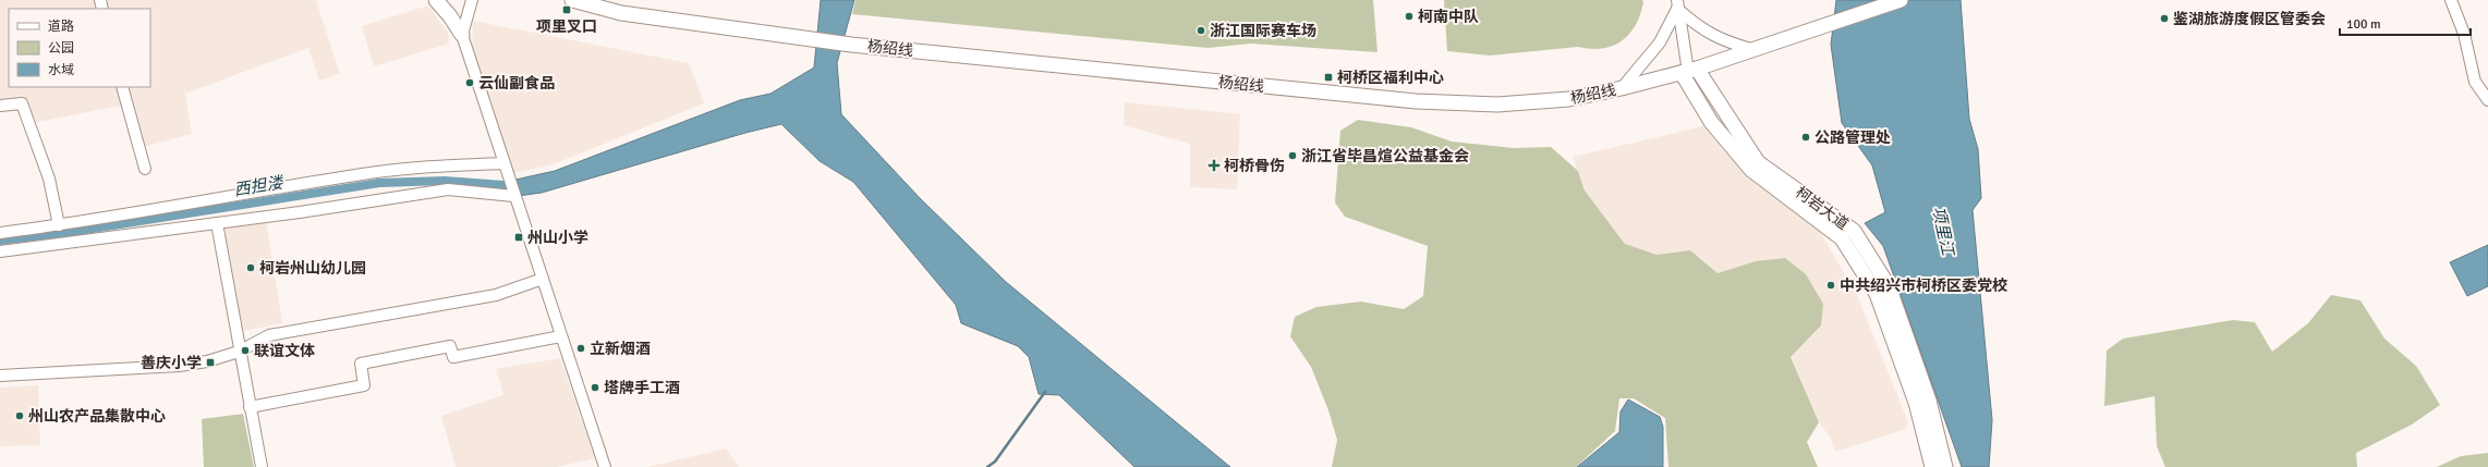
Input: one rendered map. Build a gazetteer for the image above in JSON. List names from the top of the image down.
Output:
{
  "streets": {
    "main road": ["杨绍线", "柯岩大道"]
  },
  "crossings": [
    ["杨绍线", "柯岩大道"]
  ],
  "water": ["西担溇", "项里江"],
  "places": {
    "transit": [
      "项里叉口",
      "柯桥区福利中心",
      "州山小学",
      "善庆小学"
    ],
    "other": [
      "柯南中队",
      "鉴湖旅游度假区管委会",
      "浙江国际赛车场",
      "云仙副食品",
      "公路管理处",
      "浙江省毕昌煊公益基金会",
      "柯岩州山幼儿园",
      "中共绍兴市柯桥区委党校",
      "立新烟酒",
      "联谊文体",
      "塔牌手工酒",
      "州山农产品集散中心"
    ],
    "health": ["柯桥骨伤"]
  },
  "legend": ["道路", "公园", "水域"],
  "scale_bar": "100 m"
}
